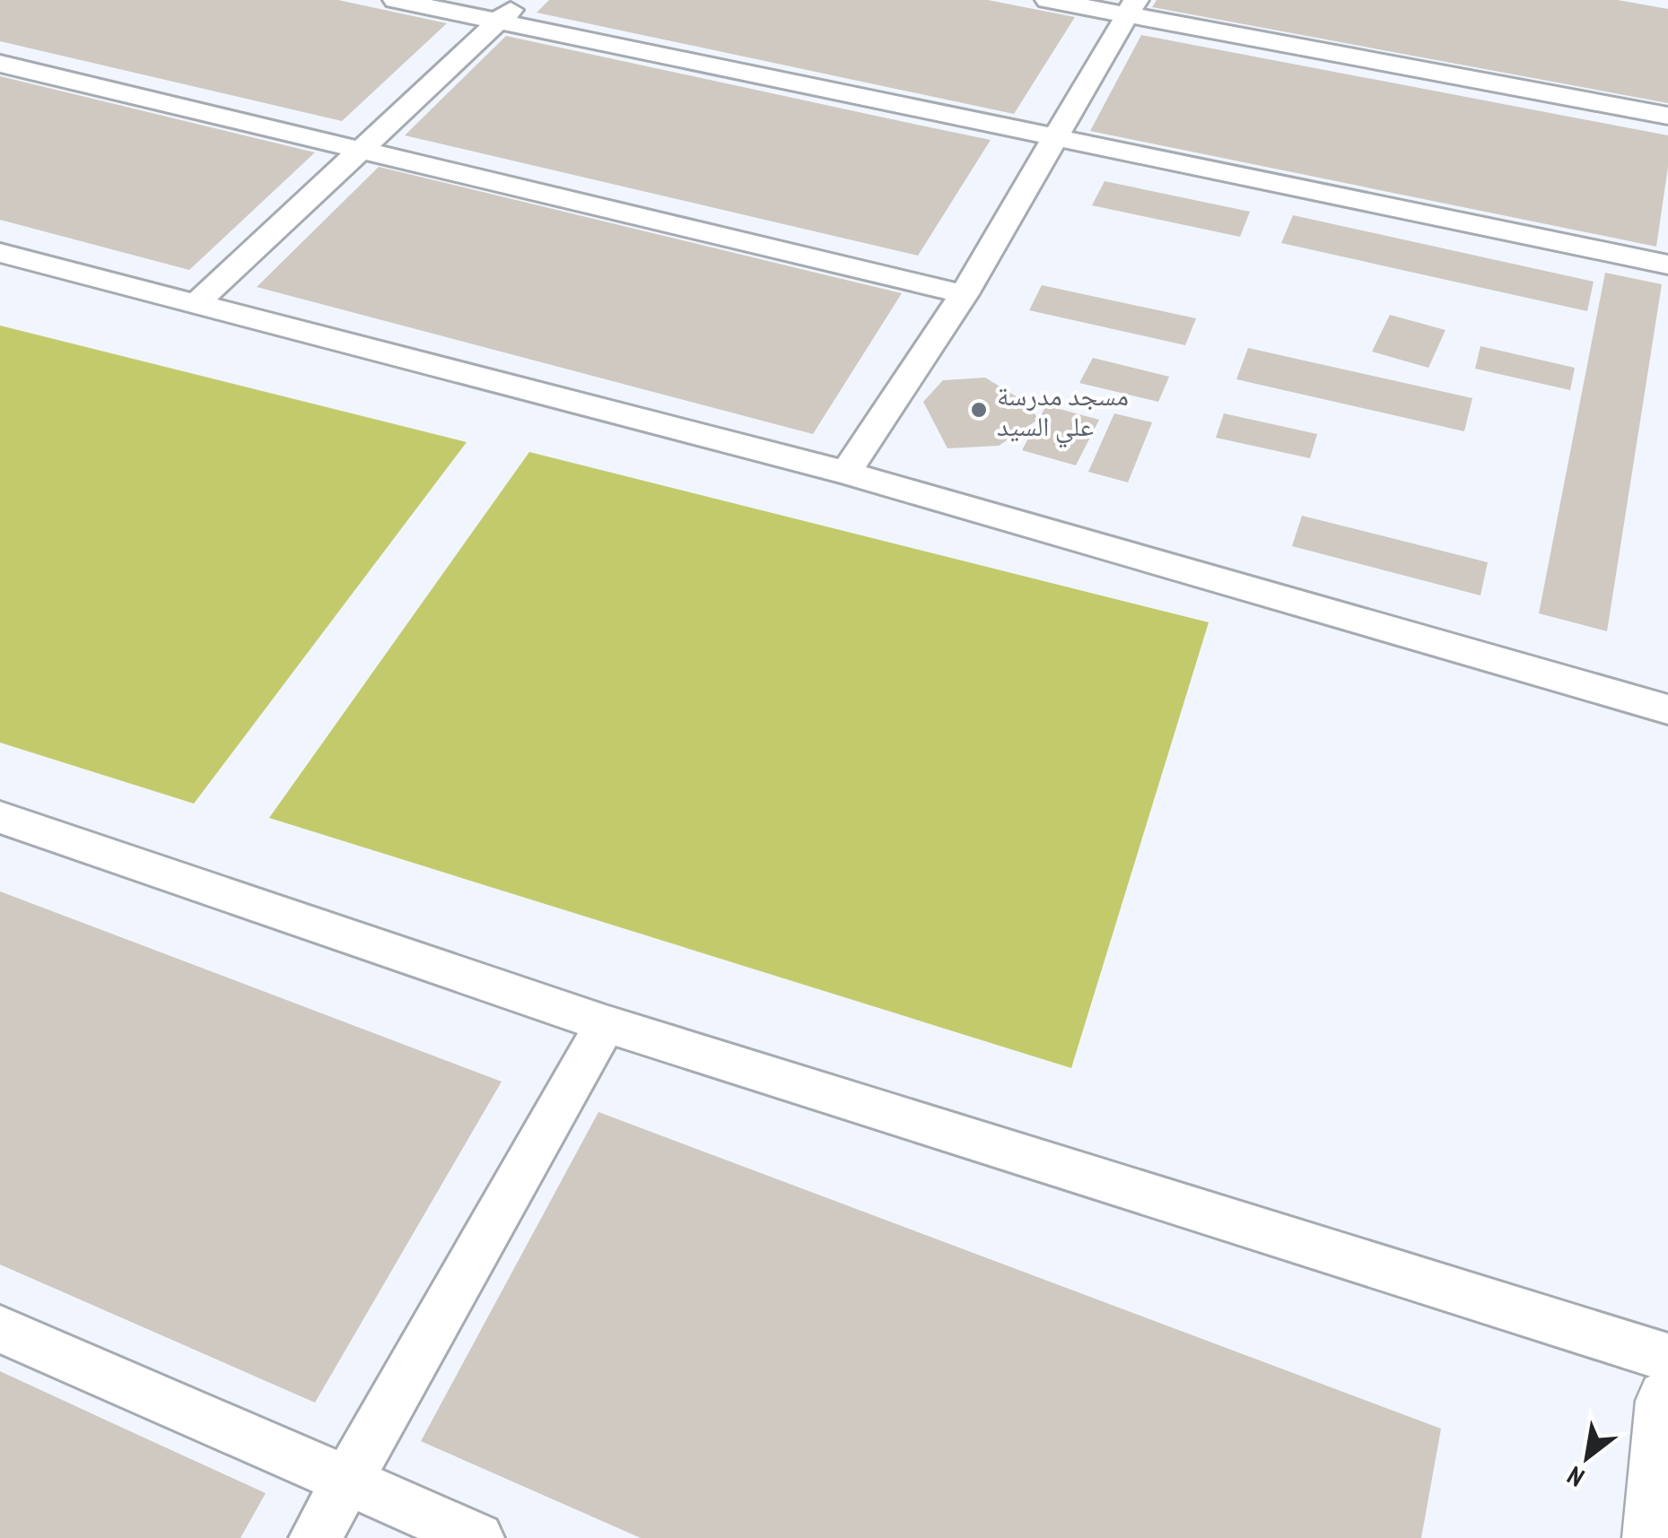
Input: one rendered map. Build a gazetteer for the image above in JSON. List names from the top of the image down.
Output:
{
  "places": ["مسجد مدرسة علي السيد"],
  "north": "bottom left"
}
